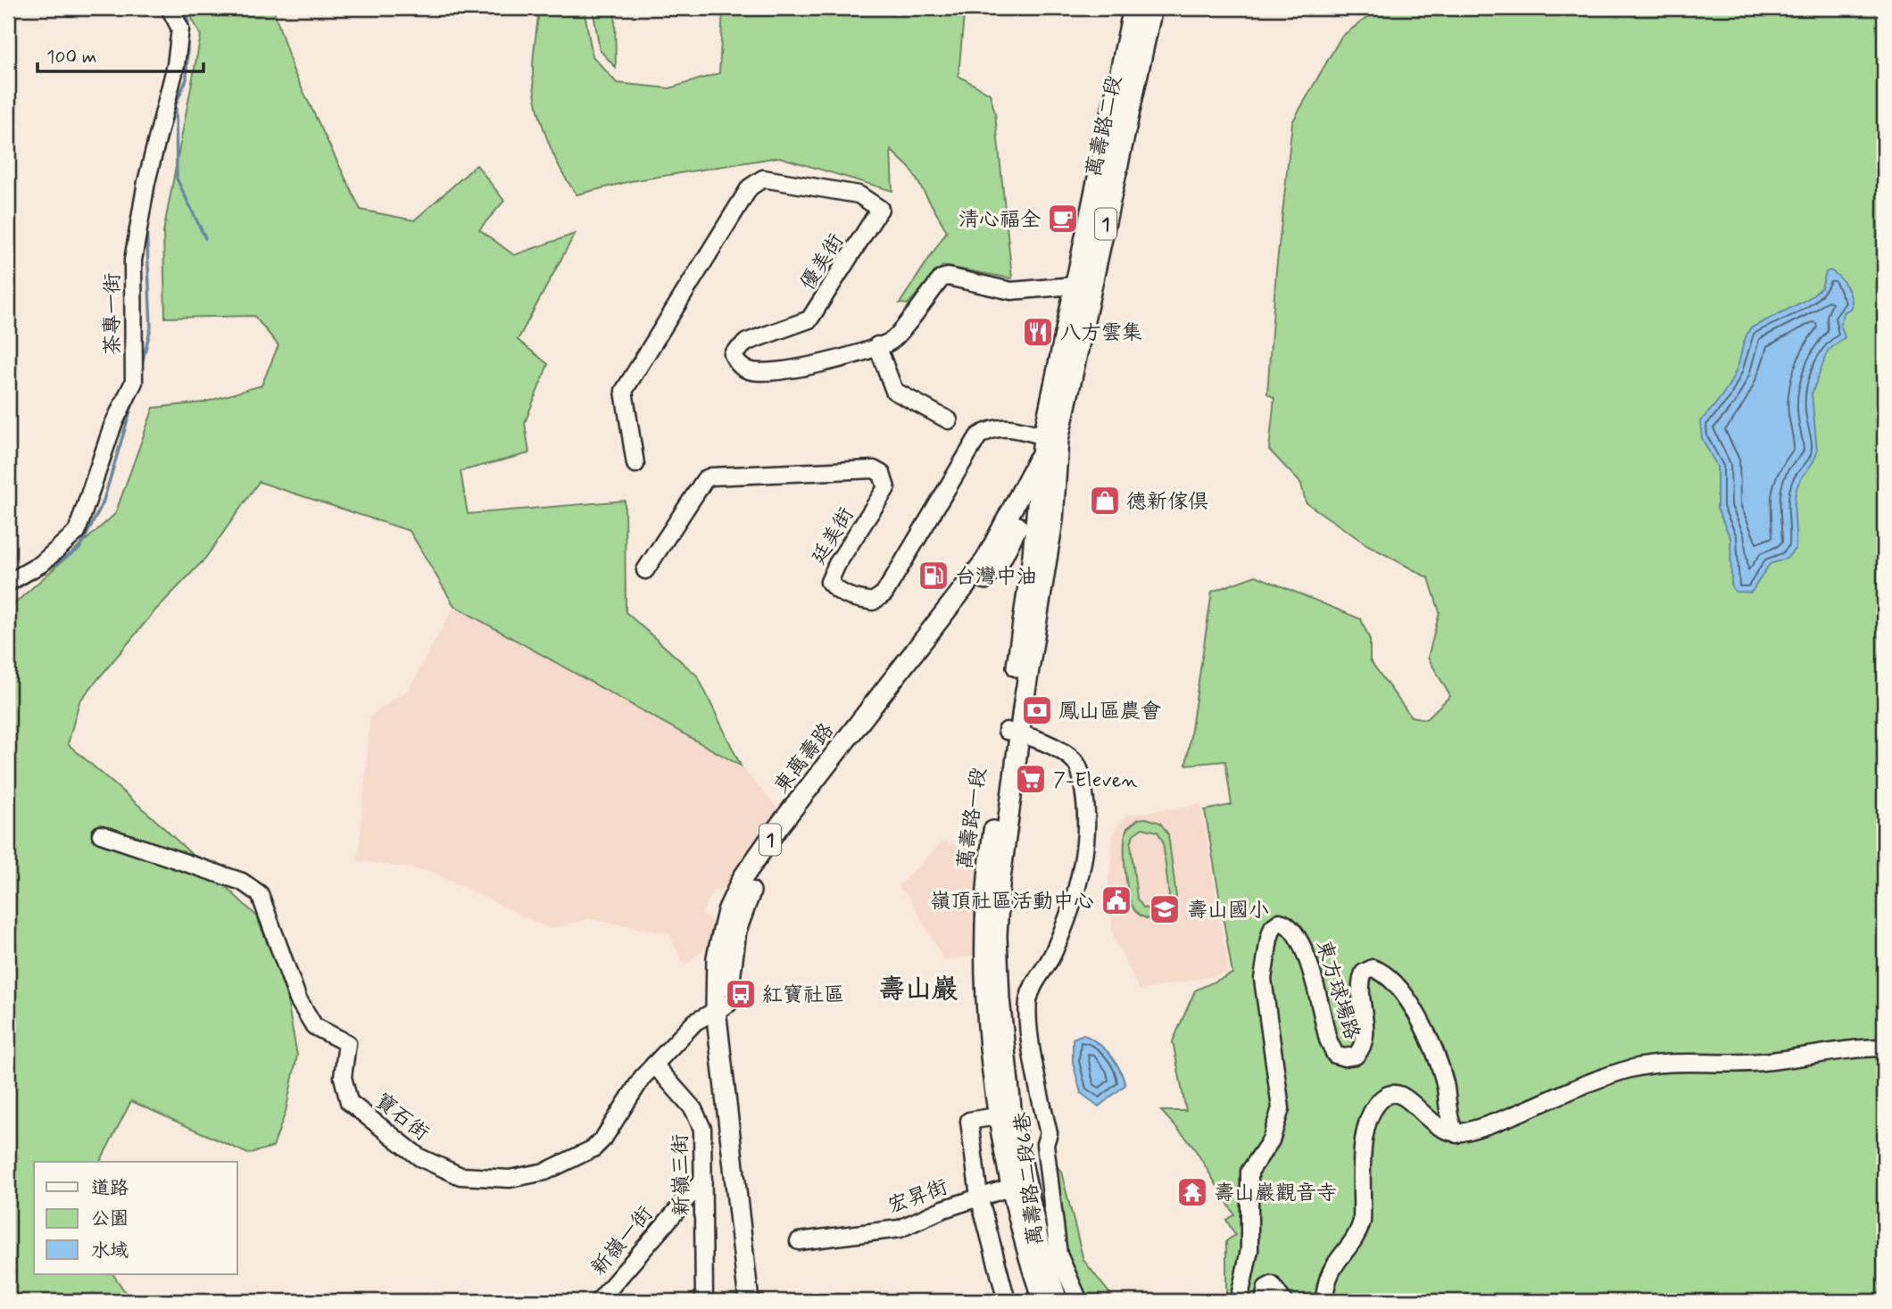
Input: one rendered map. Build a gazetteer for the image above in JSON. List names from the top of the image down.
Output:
{
  "streets": {
    "main road": [
      "萬壽路二段",
      "1",
      "東萬壽路",
      "萬壽路一段"
    ],
    "street": [
      "優美街",
      "茶專一街",
      "廷美街",
      "東方球場路",
      "寶石街",
      "新嶺三街",
      "萬壽路二段6巷",
      "宏昇街",
      "新嶺一街"
    ]
  },
  "crossings": [
    ["萬壽路二段", "優美街"],
    ["萬壽路二段", "廷美街"],
    ["萬壽路二段", "東萬壽路"],
    ["萬壽路二段", "萬壽路一段"],
    ["廷美街", "東萬壽路"],
    ["東萬壽路", "萬壽路一段"],
    ["東萬壽路", "寶石街"],
    ["萬壽路一段", "萬壽路二段6巷"],
    ["萬壽路一段", "宏昇街"],
    ["寶石街", "新嶺三街"],
    ["新嶺三街", "新嶺一街"]
  ],
  "districts": ["壽山巖"],
  "places": {
    "cafe": ["清心福全"],
    "restaurant": ["八方雲集"],
    "shop": ["德新傢俱"],
    "fuel station": ["台灣中油"],
    "bank": ["鳳山區農會"],
    "supermarket": ["7-Eleven"],
    "public building": ["嶺頂社區活動中心"],
    "school or university": ["壽山國小"],
    "bus stop": ["紅寶社區"],
    "temple": ["壽山巖觀音寺"]
  },
  "legend": ["道路", "公園", "水域"],
  "scale_bar": "100 m"
}
